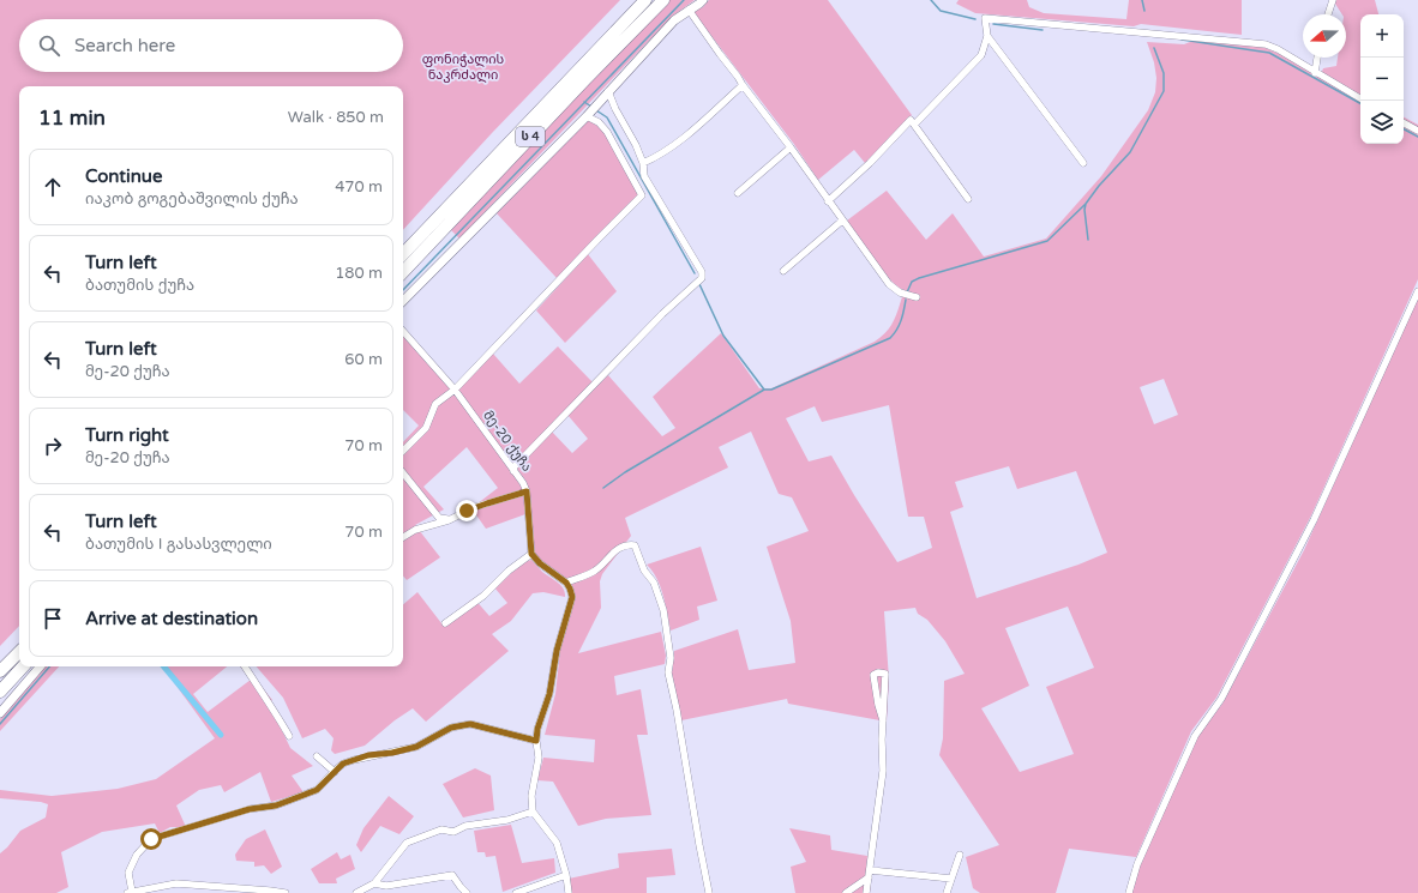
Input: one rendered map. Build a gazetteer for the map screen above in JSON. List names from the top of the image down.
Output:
{
  "streets": {
    "highway": ["ს 4"],
    "street": ["მე-20 ქუჩა"]
  },
  "parks": ["ფონიჭალის ნაკრძალი"],
  "north": "left",
  "page": {
    "map_buttons": ["+", "−"],
    "search": "Search here",
    "heading": ["11 min", "Walk · 850 m"],
    "list": [
      ["Continue", "იაკობ გოგებაშვილის ქუჩა", "470 m"],
      ["Turn left", "ბათუმის ქუჩა", "180 m"],
      ["Turn left", "მე-20 ქუჩა", "60 m"],
      ["Turn right", "მე-20 ქუჩა", "70 m"],
      ["Turn left", "ბათუმის I გასასვლელი", "70 m"],
      "Arrive at destination"
    ]
  }
}
